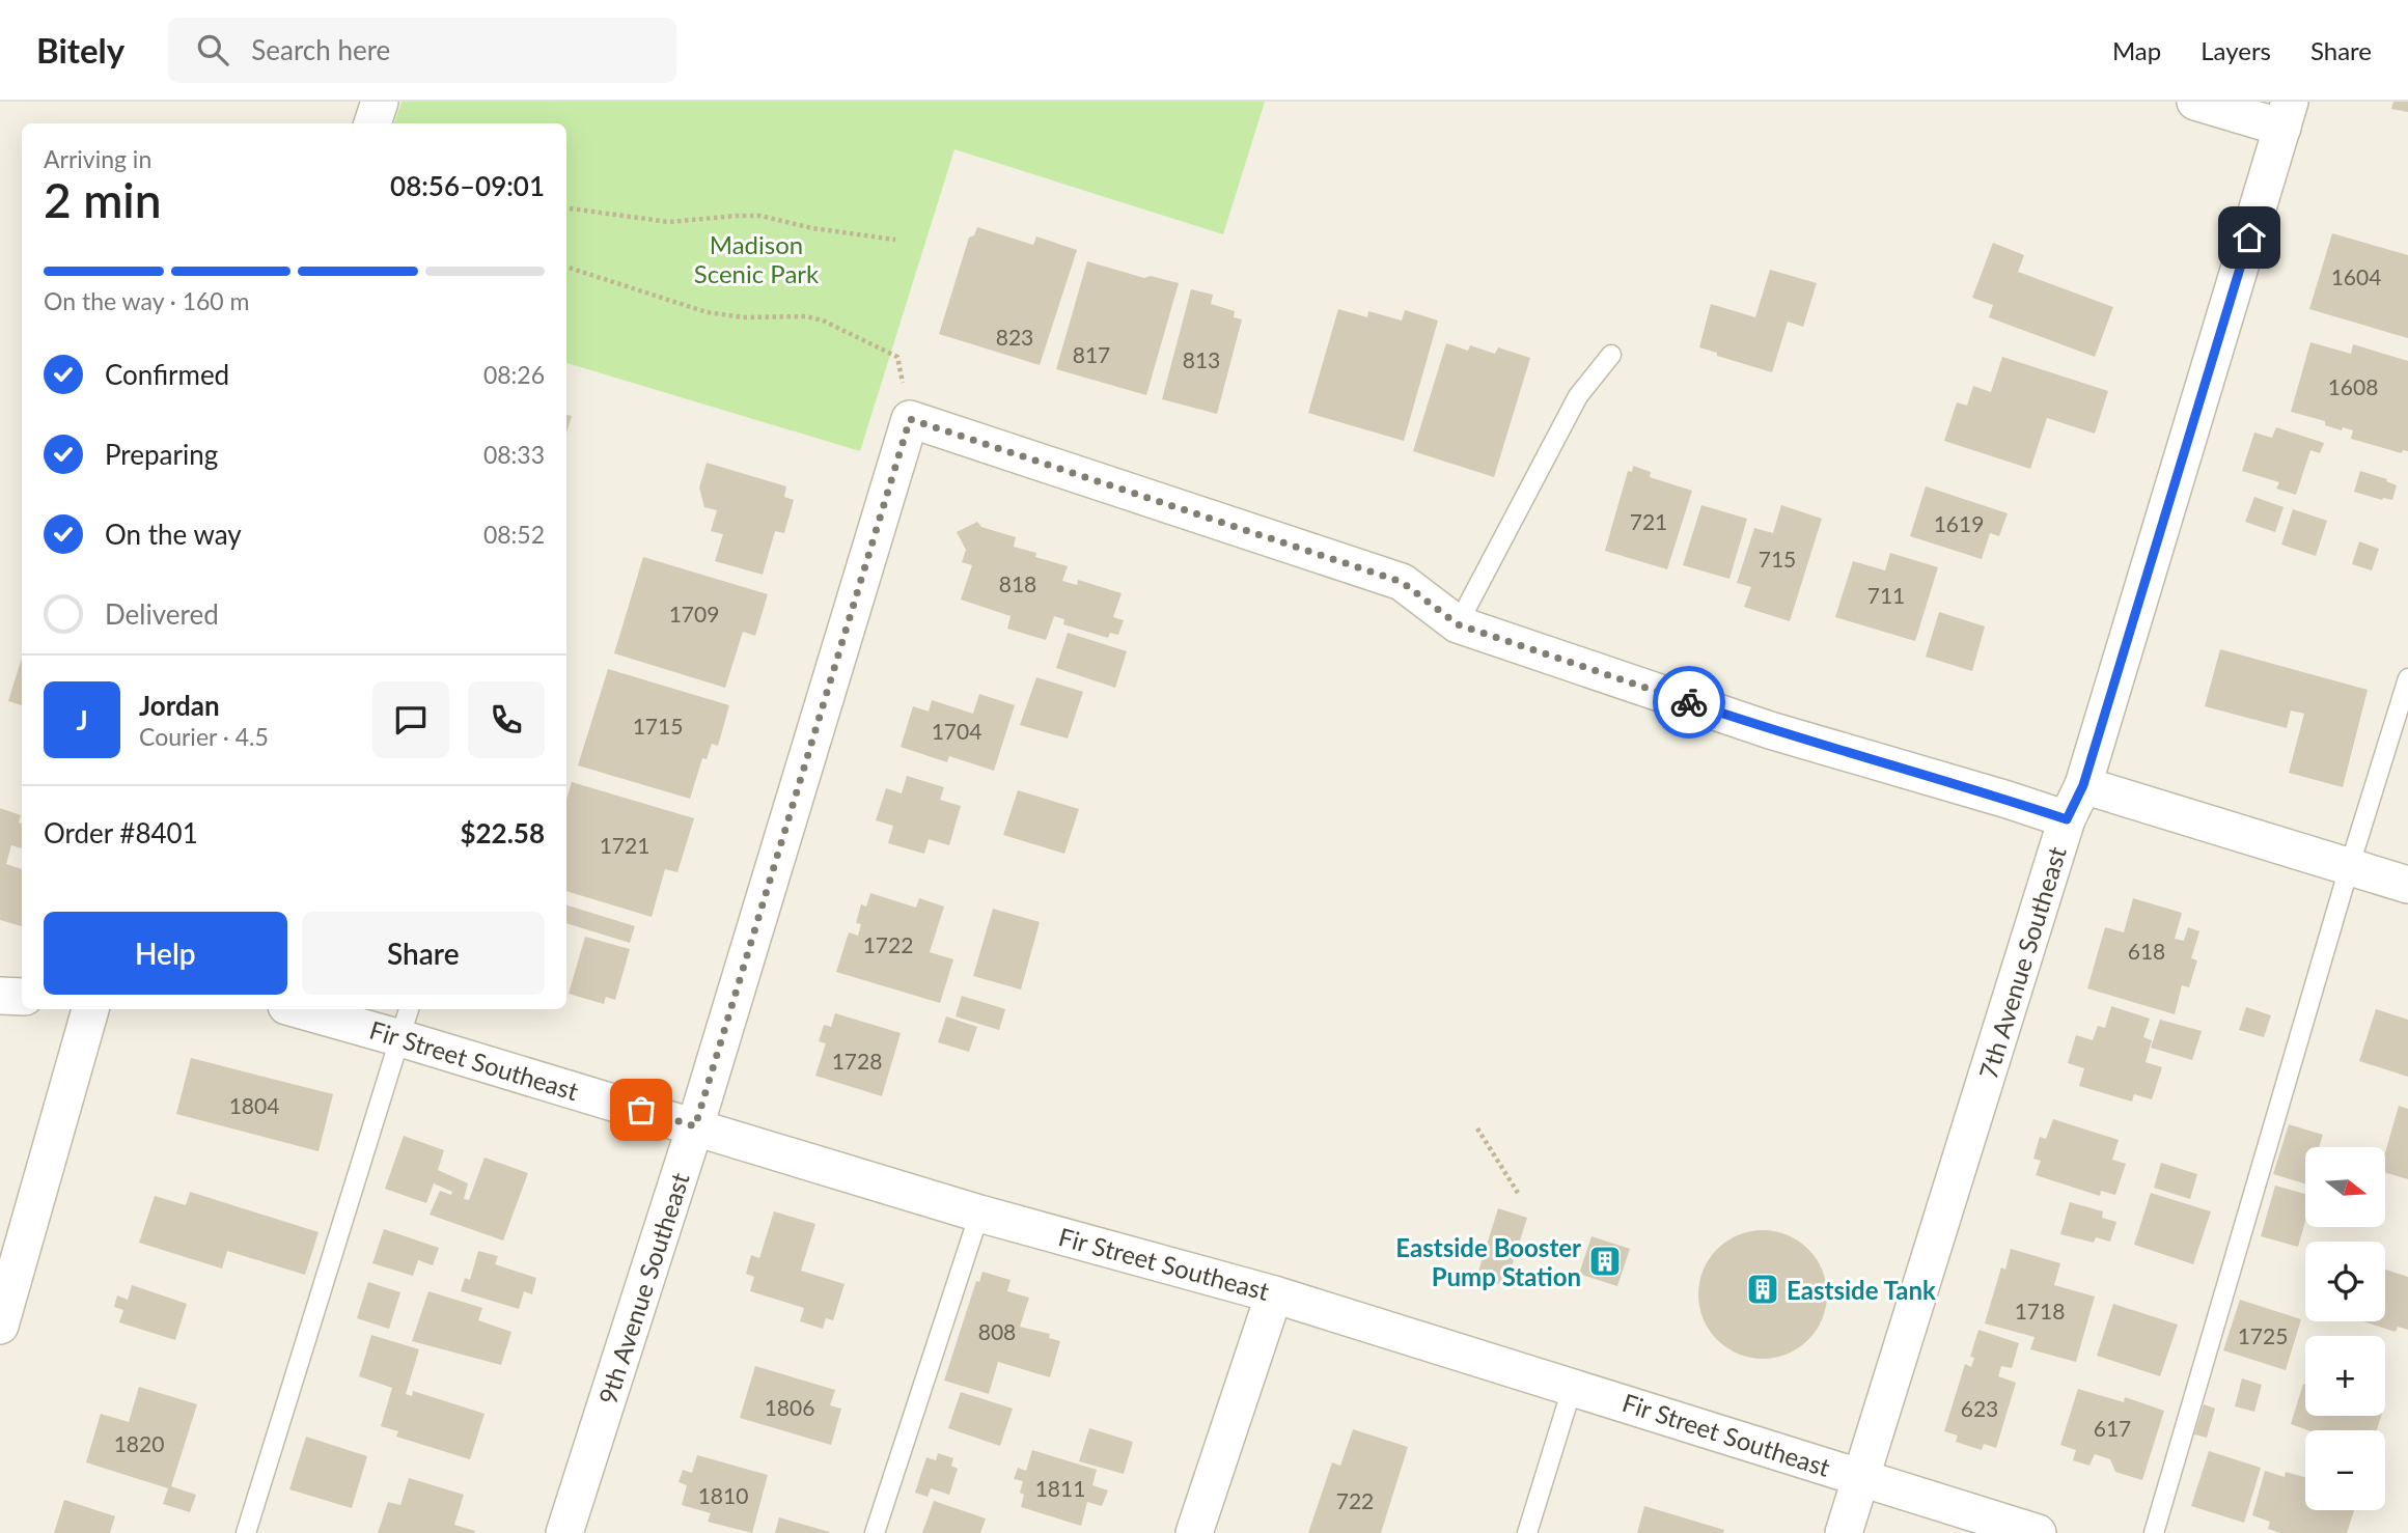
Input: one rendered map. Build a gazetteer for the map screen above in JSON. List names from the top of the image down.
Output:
{
  "streets": {
    "street": ["7th Avenue Southeast", "Fir Street Southeast", "9th Avenue Southeast"]
  },
  "crossings": [
    ["7th Avenue Southeast", "Fir Street Southeast"],
    ["Fir Street Southeast", "9th Avenue Southeast"]
  ],
  "parks": ["Madison Scenic Park"],
  "places": {
    "building": ["Eastside Booster Pump Station", "Eastside Tank"]
  },
  "house_numbers": [
    "1604",
    "823",
    "817",
    "813",
    "1608",
    "721",
    "1619",
    "715",
    "818",
    "711",
    "1709",
    "1715",
    "1704",
    "1721",
    "1722",
    "618",
    "1728",
    "1804",
    "1718",
    "808",
    "1725",
    "1806",
    "623",
    "617",
    "1820",
    "1811",
    "1810",
    "722"
  ],
  "north": "right",
  "page": {
    "header": "Bitely",
    "search": "Search here",
    "nav": ["Map", "Layers", "Share"],
    "heading": ["2 min", "Arriving in", "08:56–09:01"],
    "panel": [
      "Jordan",
      "Courier · 4.5",
      "Order #8401",
      "$22.58"
    ],
    "bar": "On the way · 160 m",
    "list": [
      ["Confirmed", "08:26"],
      ["Preparing", "08:33"],
      ["On the way", "08:52"],
      "Delivered"
    ],
    "round": "J",
    "buttons": ["Help", "Share"],
    "map_buttons": ["+", "−"]
  }
}
